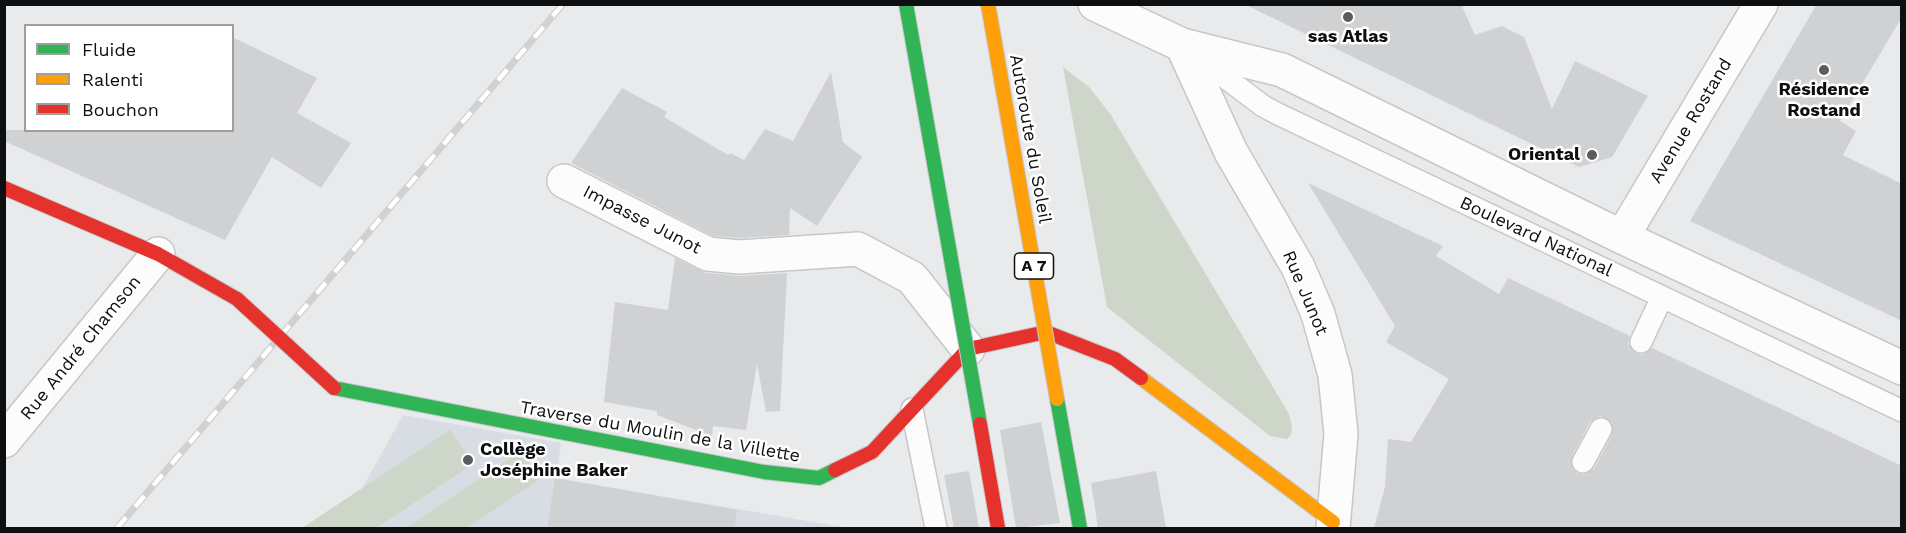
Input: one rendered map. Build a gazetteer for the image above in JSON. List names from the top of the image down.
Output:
{
  "streets": {
    "main road": ["Autoroute du Soleil", "A 7", "Traverse du Moulin de la Villette"],
    "street": [
      "Avenue Rostand",
      "Impasse Junot",
      "Boulevard National",
      "Rue Junot",
      "Rue André Chamson"
    ]
  },
  "crossings": [
    ["Avenue Rostand", "Boulevard National"],
    ["Impasse Junot", "Traverse du Moulin de la Villette"],
    ["Boulevard National", "Rue Junot"],
    ["Rue André Chamson", "Traverse du Moulin de la Villette"]
  ],
  "places": [
    "sas Atlas",
    "Résidence Rostand",
    "Oriental",
    "Collège Joséphine Baker"
  ],
  "legend": ["Fluide", "Ralenti", "Bouchon"]
}
